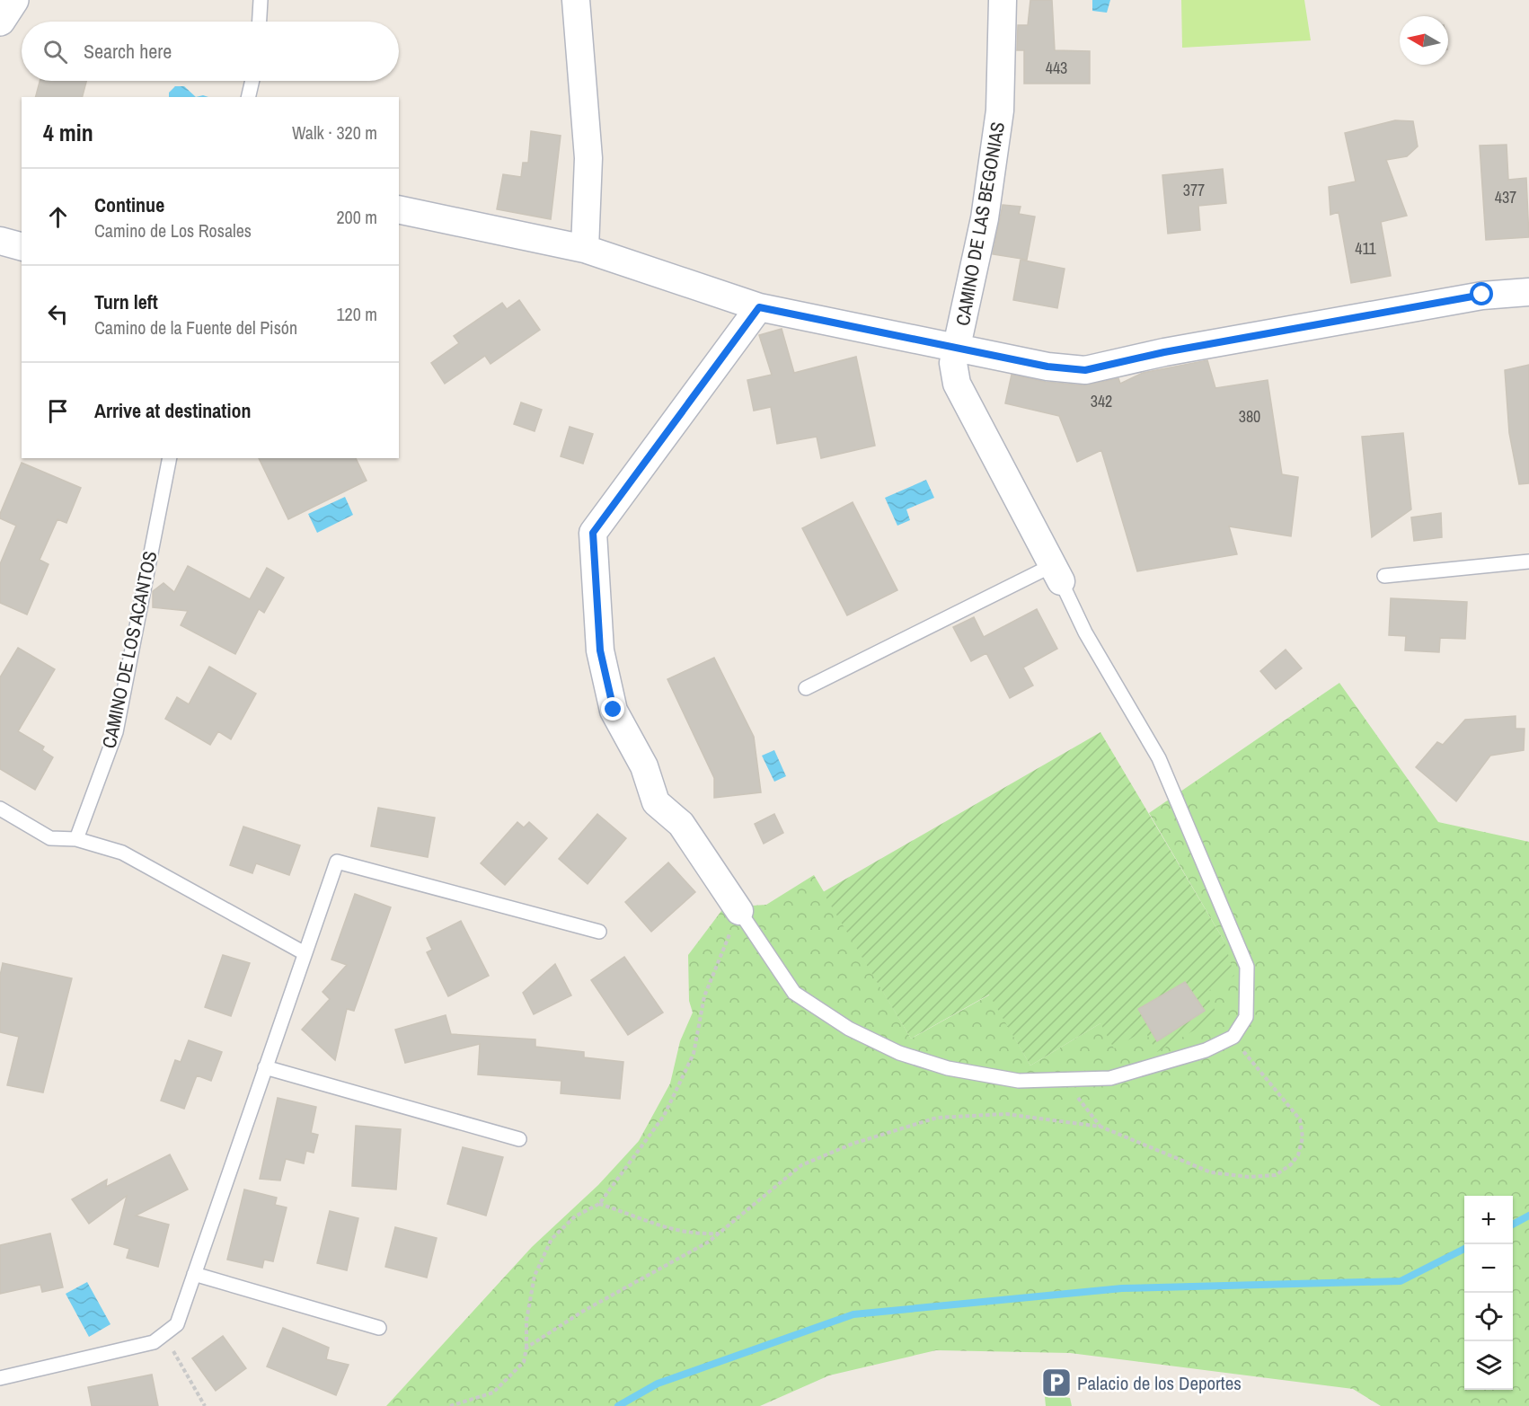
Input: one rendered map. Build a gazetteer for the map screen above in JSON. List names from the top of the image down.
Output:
{
  "streets": {
    "street": ["CAMINO DE LAS BEGONIAS"],
    "lane": ["CAMINO DE LOS ACANTOS"]
  },
  "places": {
    "parking": ["Palacio de los Deportes"]
  },
  "house_numbers": [
    "443",
    "377",
    "437",
    "411",
    "342",
    "380"
  ],
  "north": "left",
  "page": {
    "search": "Search here",
    "heading": ["4 min", "Walk · 320 m"],
    "list": [
      ["Continue", "Camino de Los Rosales", "200 m"],
      ["Turn left", "Camino de la Fuente del Pisón", "120 m"],
      "Arrive at destination"
    ],
    "map_buttons": ["+", "−"]
  }
}
